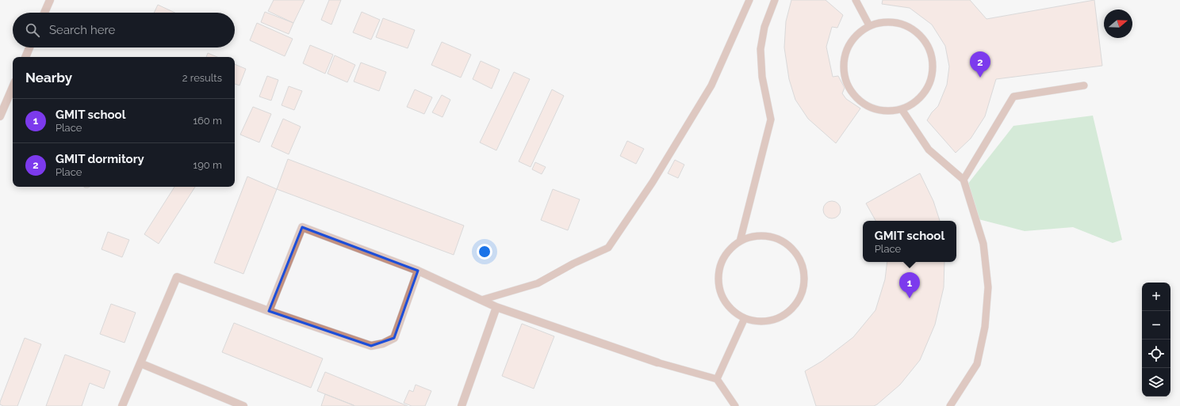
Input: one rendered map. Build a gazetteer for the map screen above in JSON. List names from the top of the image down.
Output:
{
  "north": "right",
  "page": {
    "search": "Search here",
    "pins": ["2", "1"],
    "heading": ["Nearby", "2 results"],
    "list": [
      {
        "mark": "1",
        "name": "GMIT school",
        "note": "Place",
        "value": "160 m"
      },
      {
        "mark": "2",
        "name": "GMIT dormitory",
        "note": "Place",
        "value": "190 m"
      }
    ],
    "popup": ["GMIT school", "Place"],
    "map_buttons": ["+", "−"]
  }
}
